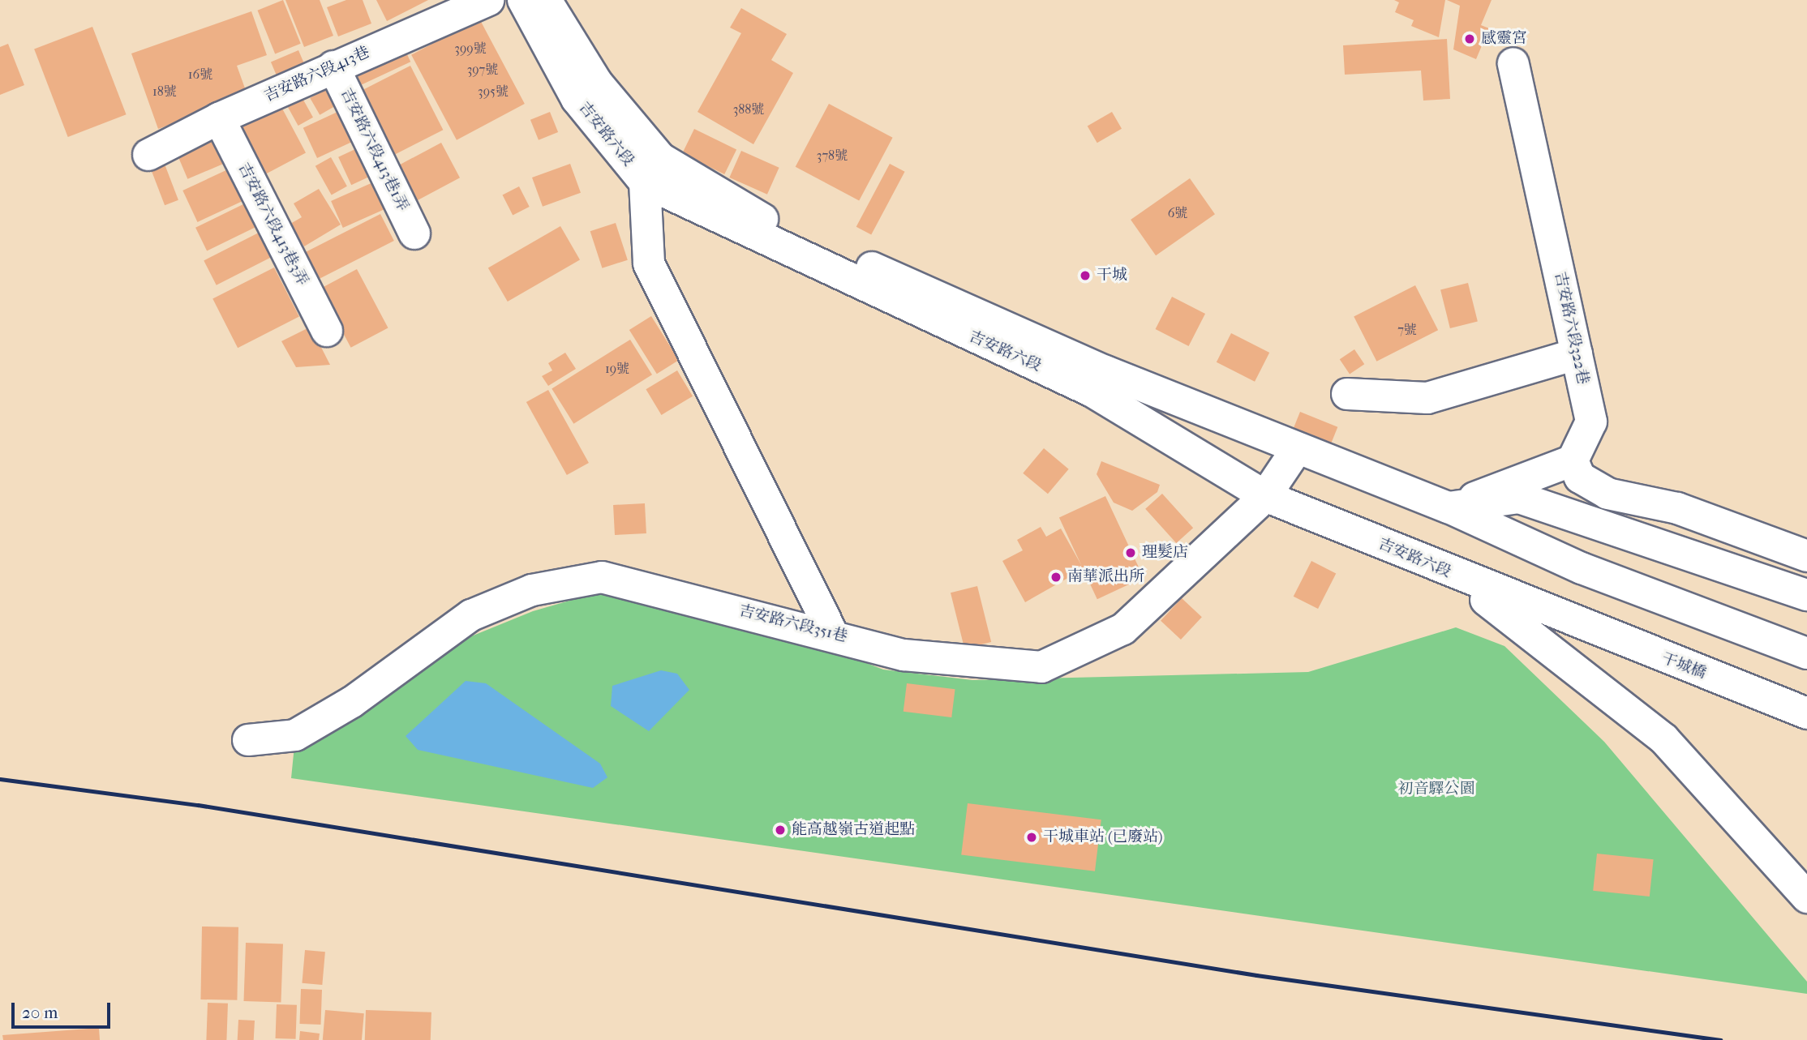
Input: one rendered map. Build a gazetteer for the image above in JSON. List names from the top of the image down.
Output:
{
  "streets": {
    "main road": [
      "吉安路六段413巷",
      "吉安路六段",
      "吉安路六段413巷1弄",
      "吉安路六段413巷3弄",
      "吉安路六段322巷",
      "吉安路六段351巷",
      "干城橋"
    ]
  },
  "crossings": [
    ["吉安路六段413巷", "吉安路六段413巷1弄"],
    ["吉安路六段413巷", "吉安路六段413巷3弄"],
    ["吉安路六段", "吉安路六段351巷"],
    ["吉安路六段", "干城橋"]
  ],
  "parks": ["初音驛公園"],
  "places": [
    "感靈宮",
    "干城",
    "理髮店",
    "南華派出所",
    "能高越嶺古道起點",
    "干城車站 (已廢站)"
  ],
  "house_numbers": [
    "399號",
    "397號",
    "16號",
    "18號",
    "395號",
    "388號",
    "378號",
    "6號",
    "7號",
    "19號"
  ],
  "scale_bar": "20 m"
}
